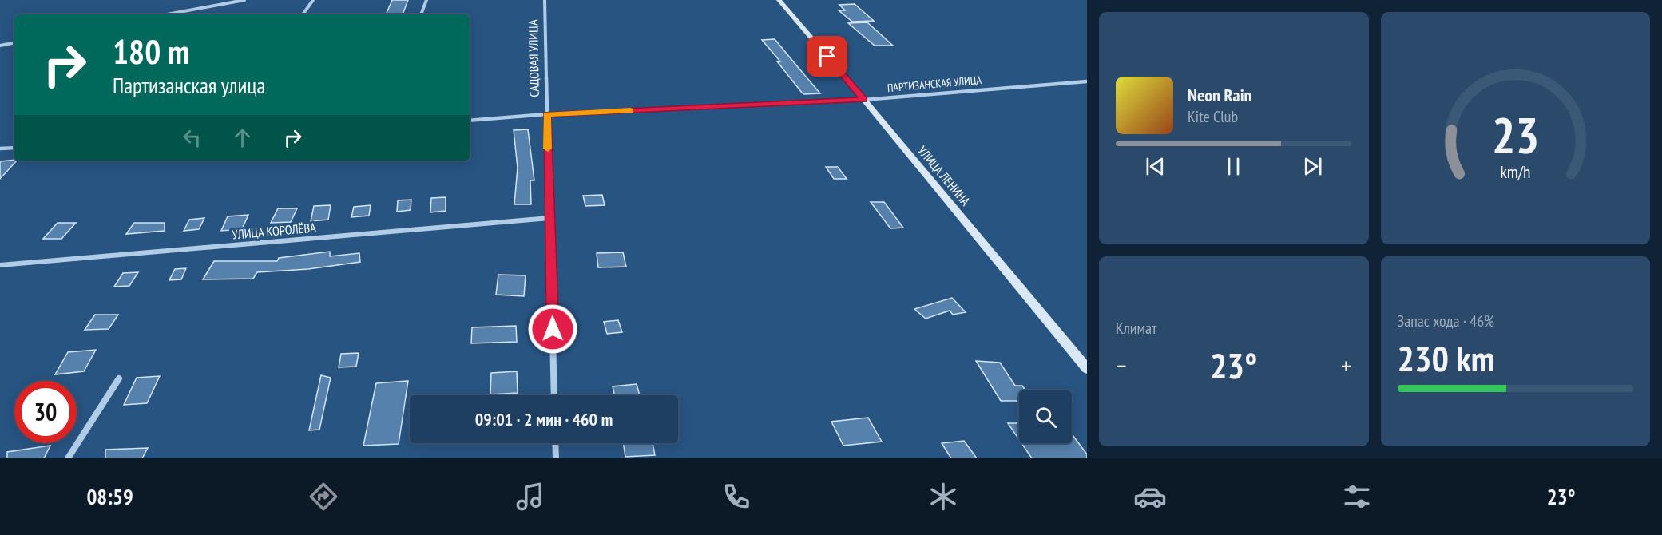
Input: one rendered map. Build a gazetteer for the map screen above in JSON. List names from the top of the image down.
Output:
{
  "streets": {
    "street": [
      "САДОВАЯ УЛИЦА",
      "ПАРТИЗАНСКАЯ УЛИЦА",
      "УЛИЦА ЛЕНИНА",
      "УЛИЦА КОРОЛЁВА"
    ]
  },
  "crossings": [
    ["САДОВАЯ УЛИЦА", "ПАРТИЗАНСКАЯ УЛИЦА"],
    ["САДОВАЯ УЛИЦА", "УЛИЦА КОРОЛЁВА"],
    ["ПАРТИЗАНСКАЯ УЛИЦА", "УЛИЦА ЛЕНИНА"]
  ],
  "page": {
    "turn": ["180 m", "Партизанская улица"],
    "song": ["Neon Rain", "Kite Club"],
    "tile": [
      "Климат",
      ["Запас хода · 46%", "230 km"]
    ],
    "heat": ["−", "23°", "+"],
    "limit": "30",
    "trip": "09:01 · 2 мин · 460 m",
    "tabs": ["08:59", "23°"],
    "gauge": ["23", "km/h"]
  }
}
